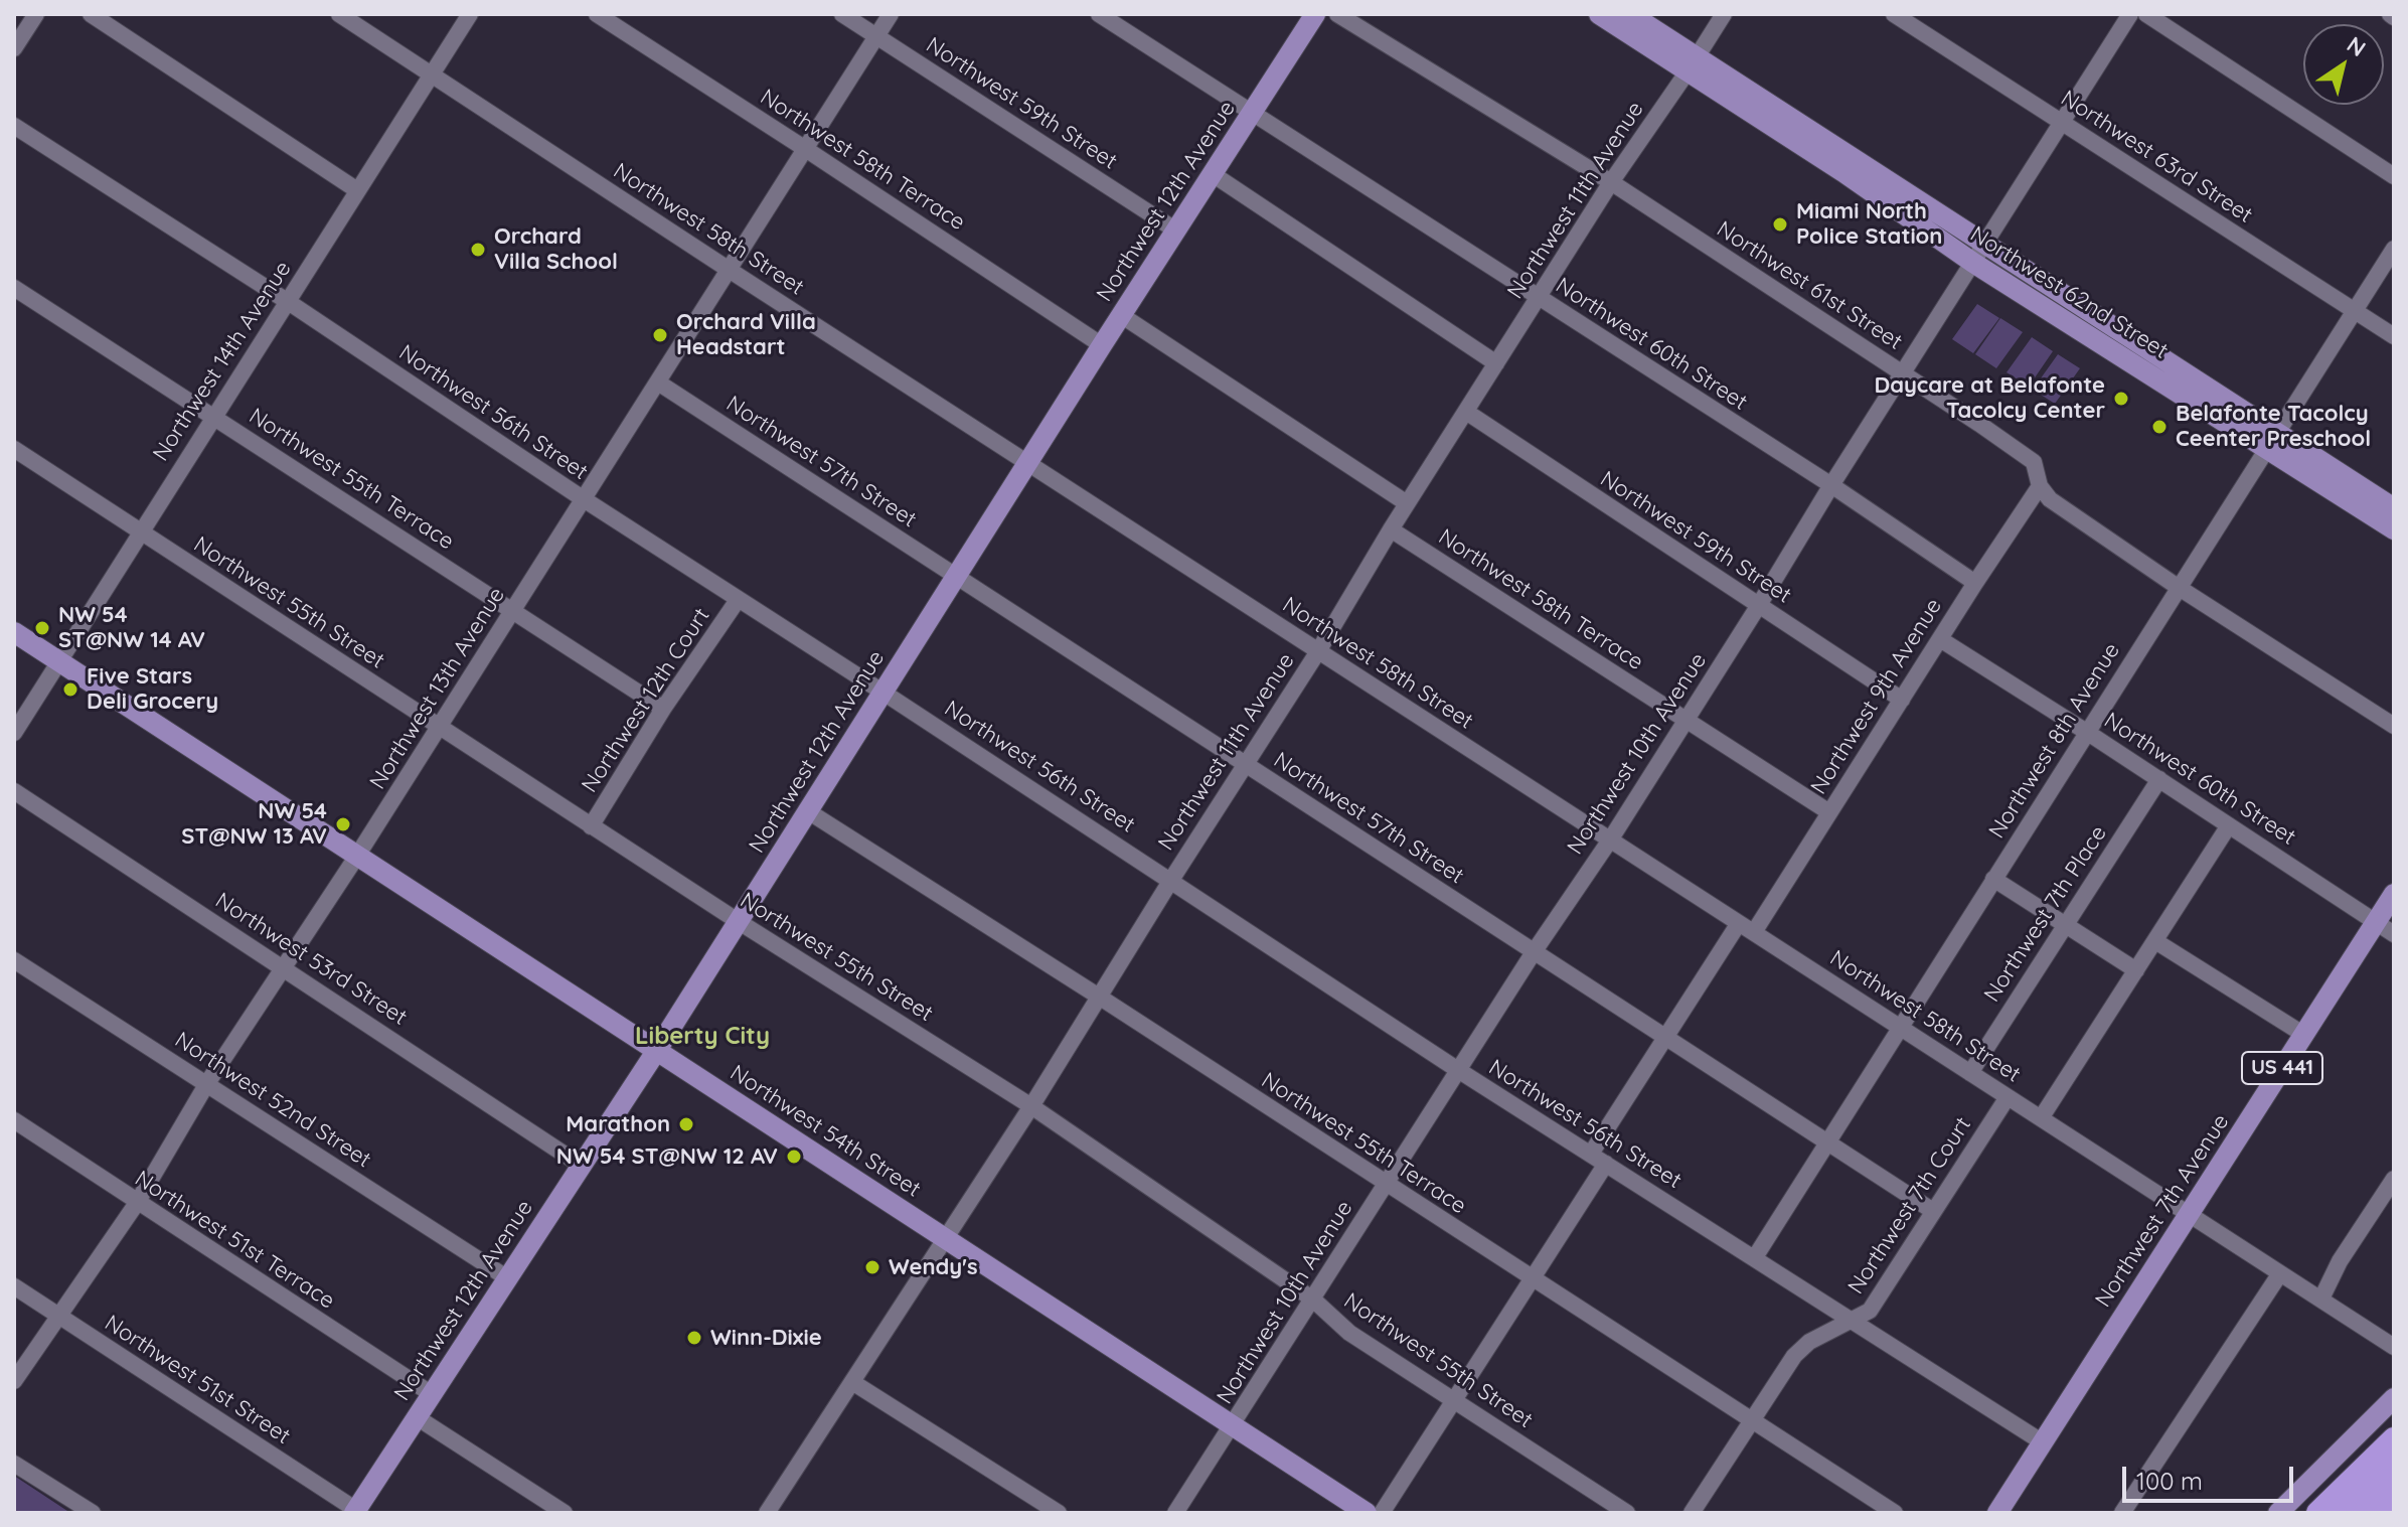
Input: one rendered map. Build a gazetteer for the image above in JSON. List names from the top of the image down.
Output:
{
  "streets": {
    "main road": [
      "Northwest 12th Avenue",
      "Northwest 62nd Street",
      "US 441",
      "Northwest 54th Street",
      "Northwest 7th Avenue"
    ],
    "street": [
      "Northwest 59th Street",
      "Northwest 63rd Street",
      "Northwest 58th Terrace",
      "Northwest 11th Avenue",
      "Northwest 58th Street",
      "Northwest 61st Street",
      "Northwest 60th Street",
      "Northwest 14th Avenue",
      "Northwest 56th Street",
      "Northwest 57th Street",
      "Northwest 55th Terrace",
      "Northwest 55th Street",
      "Northwest 13th Avenue",
      "Northwest 9th Avenue",
      "Northwest 12th Court",
      "Northwest 8th Avenue",
      "Northwest 10th Avenue",
      "Northwest 7th Place",
      "Northwest 53rd Street",
      "Northwest 52nd Street",
      "Northwest 7th Court",
      "Northwest 51st Terrace",
      "Northwest 51st Street"
    ]
  },
  "crossings": [
    ["Northwest 59th Street", "Northwest 11th Avenue"],
    ["Northwest 59th Street", "Northwest 12th Avenue"],
    ["Northwest 59th Street", "Northwest 13th Avenue"],
    ["Northwest 59th Street", "Northwest 9th Avenue"],
    ["Northwest 59th Street", "Northwest 10th Avenue"],
    ["Northwest 63rd Street", "Northwest 8th Avenue"],
    ["Northwest 63rd Street", "Northwest 10th Avenue"],
    ["Northwest 58th Terrace", "Northwest 11th Avenue"],
    ["Northwest 58th Terrace", "Northwest 12th Avenue"],
    ["Northwest 58th Terrace", "Northwest 13th Avenue"],
    ["Northwest 58th Terrace", "Northwest 9th Avenue"],
    ["Northwest 58th Terrace", "Northwest 10th Avenue"],
    ["Northwest 11th Avenue", "Northwest 58th Street"],
    ["Northwest 11th Avenue", "Northwest 61st Street"],
    ["Northwest 11th Avenue", "Northwest 62nd Street"],
    ["Northwest 11th Avenue", "Northwest 60th Street"],
    ["Northwest 11th Avenue", "Northwest 56th Street"],
    ["Northwest 11th Avenue", "Northwest 57th Street"],
    ["Northwest 11th Avenue", "Northwest 55th Terrace"],
    ["Northwest 11th Avenue", "Northwest 55th Street"],
    ["Northwest 11th Avenue", "Northwest 54th Street"],
    ["Northwest 12th Avenue", "Northwest 58th Street"],
    ["Northwest 12th Avenue", "Northwest 60th Street"],
    ["Northwest 12th Avenue", "Northwest 56th Street"],
    ["Northwest 12th Avenue", "Northwest 57th Street"],
    ["Northwest 12th Avenue", "Northwest 55th Terrace"],
    ["Northwest 12th Avenue", "Northwest 55th Street"],
    ["Northwest 12th Avenue", "Northwest 53rd Street"],
    ["Northwest 12th Avenue", "Northwest 52nd Street"],
    ["Northwest 12th Avenue", "Northwest 54th Street"],
    ["Northwest 12th Avenue", "Northwest 51st Terrace"],
    ["Northwest 12th Avenue", "Northwest 51st Street"],
    ["Northwest 58th Street", "Northwest 14th Avenue"],
    ["Northwest 58th Street", "Northwest 13th Avenue"],
    ["Northwest 58th Street", "Northwest 9th Avenue"],
    ["Northwest 58th Street", "Northwest 8th Avenue"],
    ["Northwest 58th Street", "Northwest 10th Avenue"],
    ["Northwest 58th Street", "Northwest 7th Place"],
    ["Northwest 58th Street", "Northwest 7th Court"],
    ["Northwest 58th Street", "Northwest 7th Avenue"],
    ["Northwest 61st Street", "Northwest 9th Avenue"],
    ["Northwest 61st Street", "Northwest 8th Avenue"],
    ["Northwest 61st Street", "Northwest 10th Avenue"],
    ["Northwest 62nd Street", "Northwest 8th Avenue"],
    ["Northwest 62nd Street", "Northwest 10th Avenue"],
    ["Northwest 60th Street", "Northwest 9th Avenue"],
    ["Northwest 60th Street", "Northwest 8th Avenue"],
    ["Northwest 60th Street", "Northwest 10th Avenue"],
    ["Northwest 60th Street", "Northwest 7th Place"],
    ["Northwest 60th Street", "Northwest 7th Avenue"],
    ["Northwest 14th Avenue", "Northwest 56th Street"],
    ["Northwest 14th Avenue", "Northwest 55th Terrace"],
    ["Northwest 14th Avenue", "Northwest 55th Street"],
    ["Northwest 14th Avenue", "Northwest 54th Street"],
    ["Northwest 56th Street", "Northwest 13th Avenue"],
    ["Northwest 56th Street", "Northwest 9th Avenue"],
    ["Northwest 56th Street", "Northwest 12th Court"],
    ["Northwest 56th Street", "Northwest 8th Avenue"],
    ["Northwest 56th Street", "Northwest 10th Avenue"],
    ["Northwest 56th Street", "Northwest 7th Court"],
    ["Northwest 56th Street", "Northwest 7th Avenue"],
    ["Northwest 57th Street", "Northwest 13th Avenue"],
    ["Northwest 57th Street", "Northwest 9th Avenue"],
    ["Northwest 57th Street", "Northwest 8th Avenue"],
    ["Northwest 57th Street", "Northwest 10th Avenue"],
    ["Northwest 57th Street", "Northwest 7th Court"],
    ["Northwest 55th Terrace", "Northwest 13th Avenue"],
    ["Northwest 55th Terrace", "Northwest 12th Court"],
    ["Northwest 55th Terrace", "Northwest 10th Avenue"],
    ["Northwest 55th Terrace", "Northwest 7th Court"],
    ["Northwest 55th Street", "Northwest 13th Avenue"],
    ["Northwest 55th Street", "Northwest 12th Court"],
    ["Northwest 55th Street", "Northwest 10th Avenue"],
    ["Northwest 13th Avenue", "Northwest 53rd Street"],
    ["Northwest 13th Avenue", "Northwest 52nd Street"],
    ["Northwest 13th Avenue", "Northwest 54th Street"],
    ["Northwest 13th Avenue", "Northwest 51st Terrace"],
    ["Northwest 13th Avenue", "Northwest 51st Street"],
    ["Northwest 10th Avenue", "Northwest 54th Street"]
  ],
  "districts": ["Liberty City"],
  "places": [
    "Miami North Police Station",
    "Orchard Villa School",
    "Orchard Villa Headstart",
    "Daycare at Belafonte Tacolcy Center",
    "Belafonte Tacolcy Ceenter Preschool",
    "NW 54 ST@NW 14 AV",
    "Five Stars Deli Grocery",
    "NW 54 ST@NW 13 AV",
    "Marathon",
    "NW 54 ST@NW 12 AV",
    "Wendy's",
    "Winn-Dixie"
  ],
  "scale_bar": "100 m",
  "north": "top right"
}
